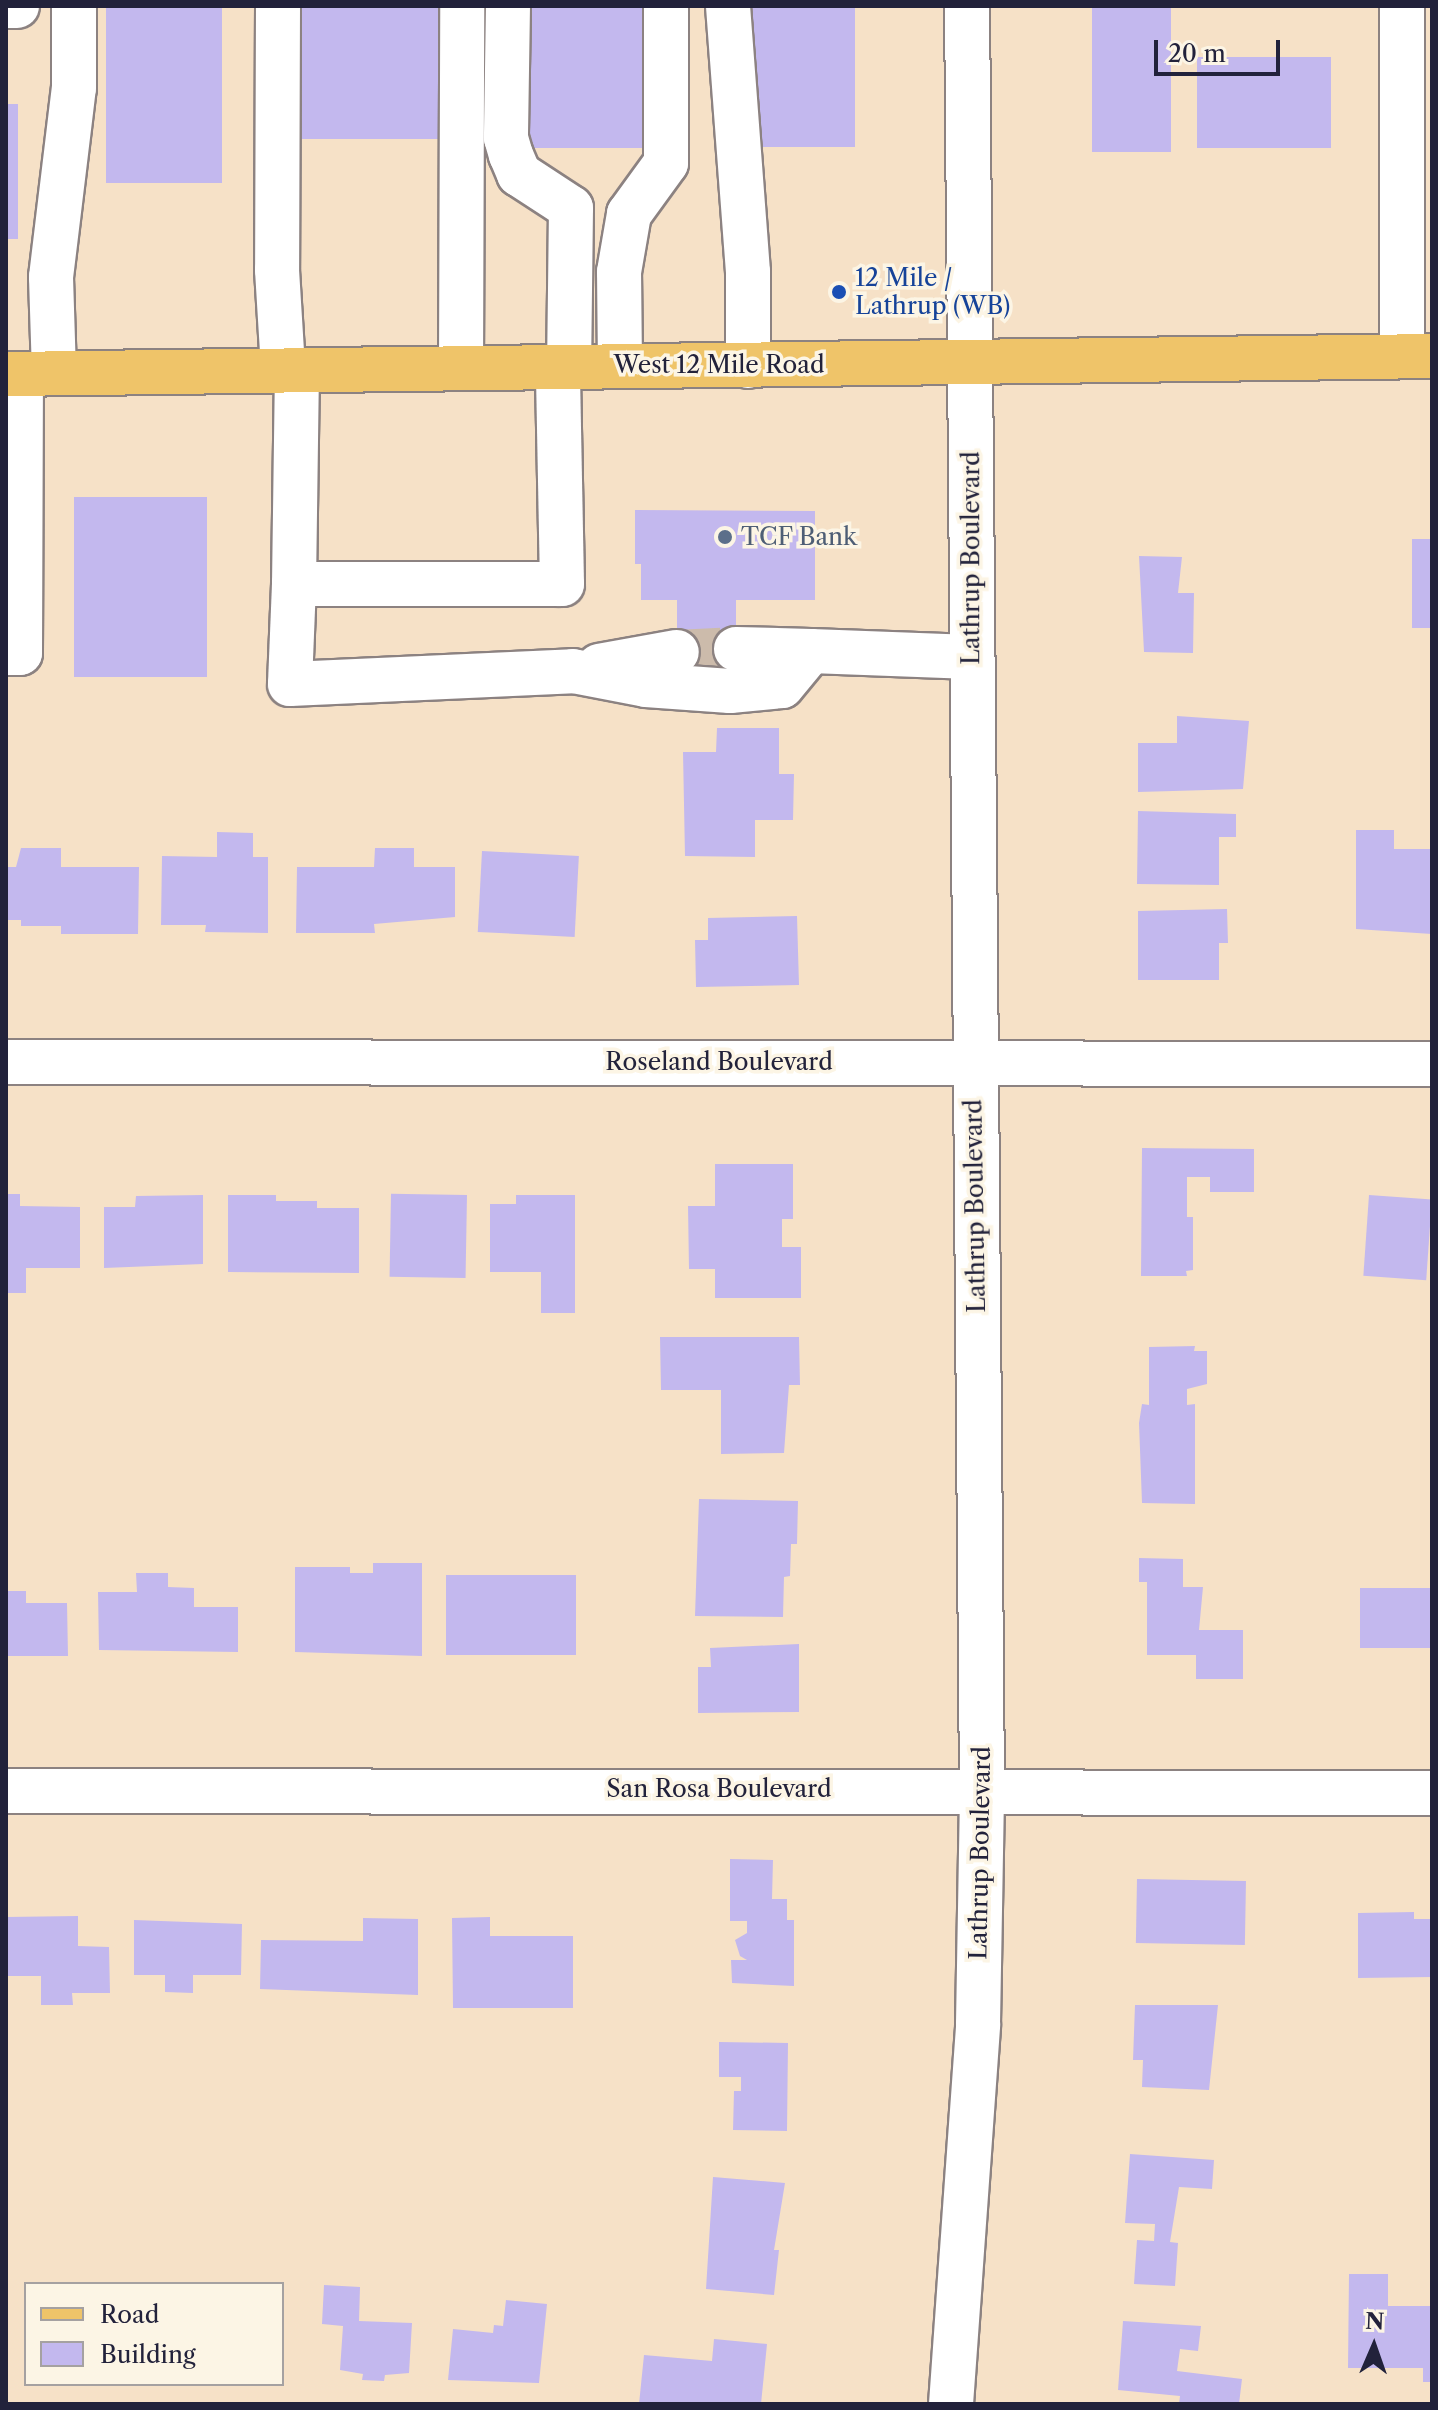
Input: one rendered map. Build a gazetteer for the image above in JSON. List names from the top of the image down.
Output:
{
  "streets": {
    "main road": ["West 12 Mile Road"],
    "street": ["Lathrup Boulevard", "Roseland Boulevard", "San Rosa Boulevard"]
  },
  "crossings": [
    ["West 12 Mile Road", "Lathrup Boulevard"],
    ["Lathrup Boulevard", "Roseland Boulevard"],
    ["Lathrup Boulevard", "San Rosa Boulevard"]
  ],
  "places": ["12 Mile / Lathrup (WB)", "TCF Bank"],
  "legend": ["Road", "Building"],
  "scale_bar": "20 m",
  "north": "top"
}
